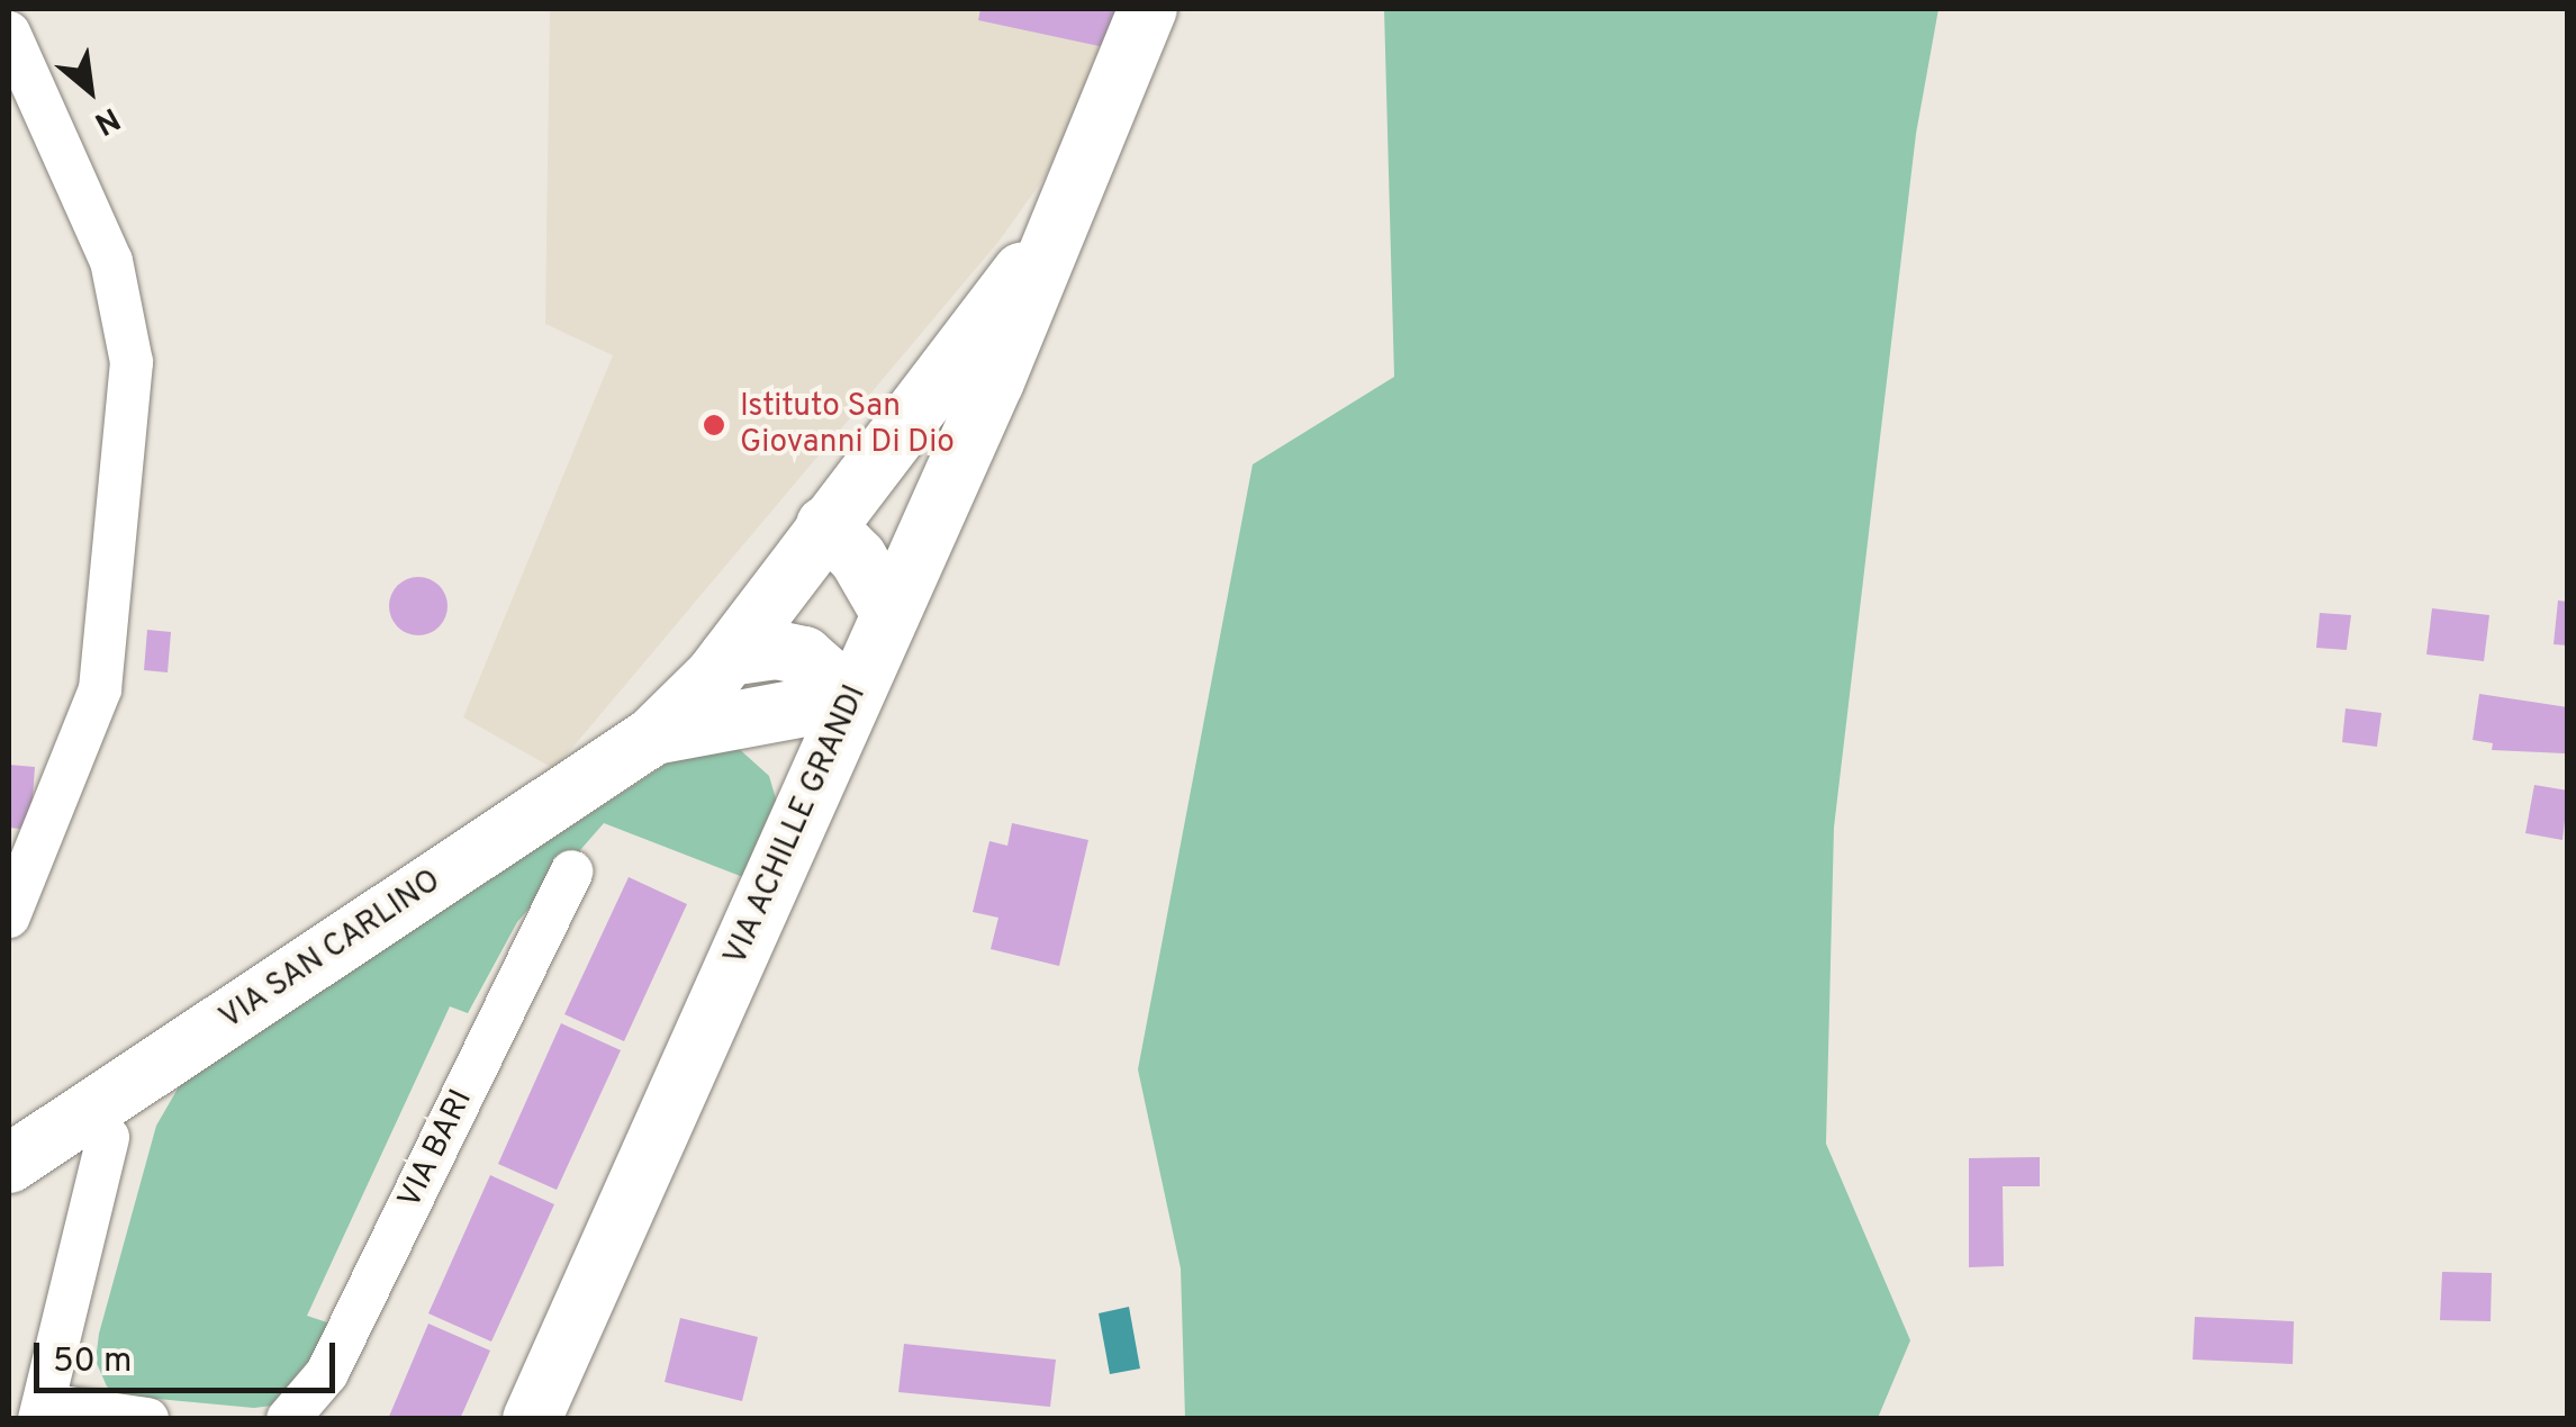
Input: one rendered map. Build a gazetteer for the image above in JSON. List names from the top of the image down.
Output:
{
  "streets": {
    "street": ["VIA ACHILLE GRANDI", "VIA SAN CARLINO", "VIA BARI"]
  },
  "crossings": [
    ["VIA ACHILLE GRANDI", "VIA SAN CARLINO"]
  ],
  "places": ["Istituto San Giovanni Di Dio"],
  "scale_bar": "50 m",
  "north": "bottom right"
}
